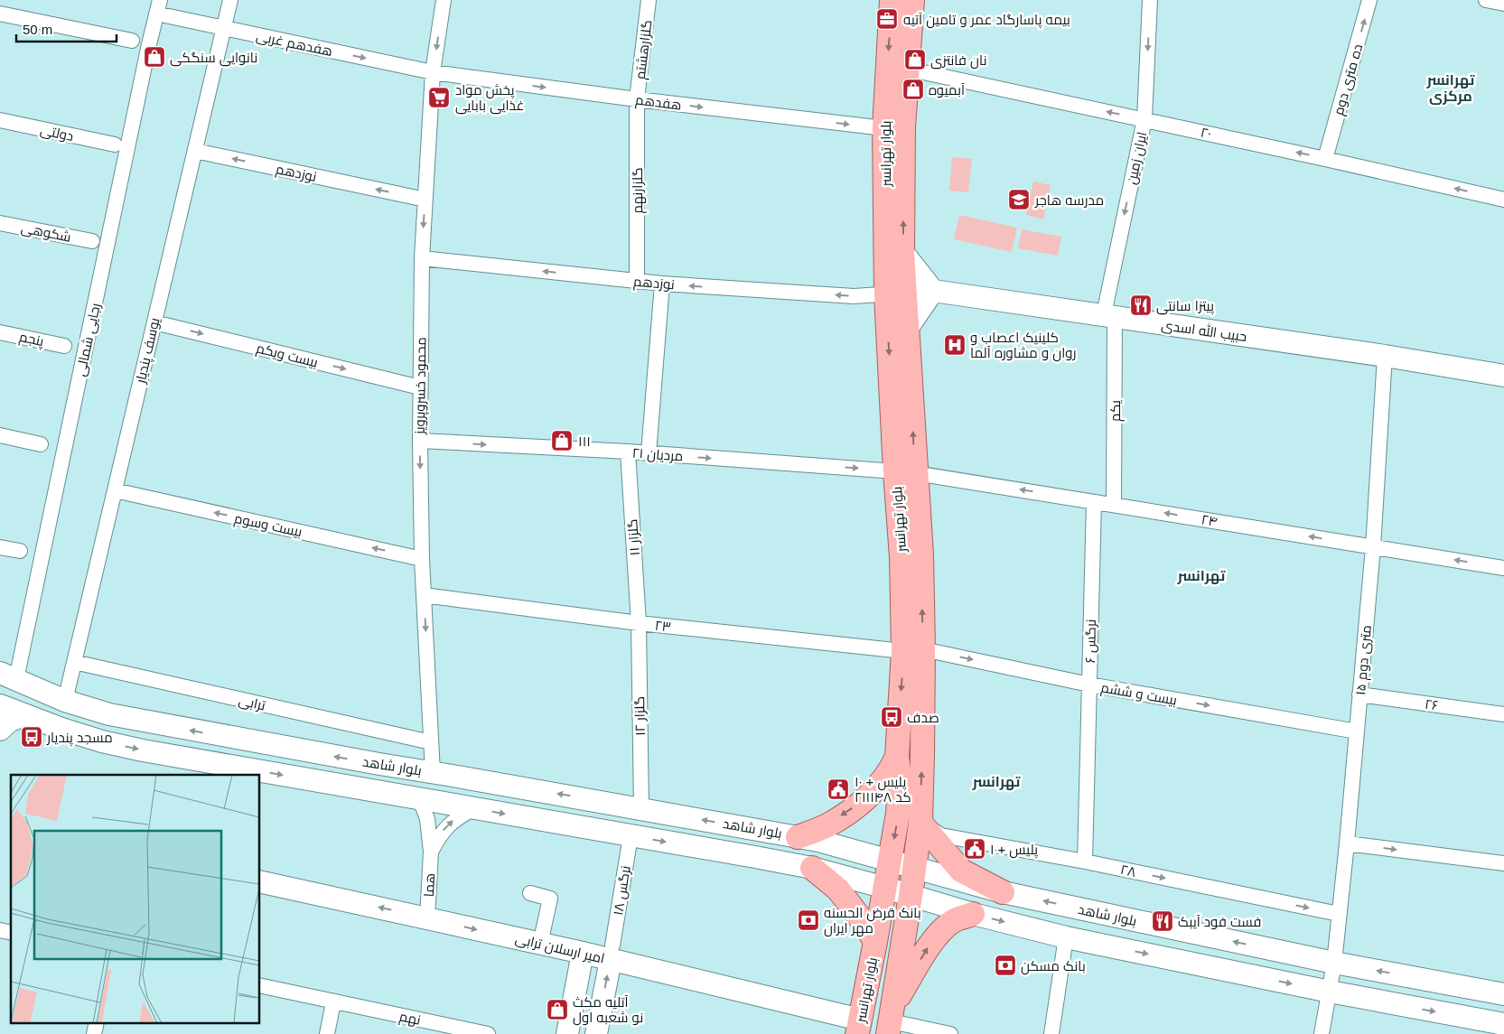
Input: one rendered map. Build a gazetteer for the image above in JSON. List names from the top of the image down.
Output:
{
  "streets": {
    "main road": [
      "بلوار تهرانسر",
      "حبیب الله اسدی",
      "بلوار شاهد",
      "امیر ارسلان ترابی"
    ],
    "street": [
      "هفدهم غربی",
      "گلزارهشتم",
      "ده متری دوم",
      "هفدهم",
      "دولتی",
      "۲۰",
      "ایران زمین",
      "نوزدهم",
      "گلزارنهم",
      "شکوهی",
      "پنجم",
      "رجایی شمالی",
      "یوسف پندیار",
      "بیست ویکم",
      "محمود خسروپرویز",
      "یکم",
      "۲۱ مردیان",
      "۲۴",
      "بیست وسوم",
      "گلزار ۱۱",
      "۲۳",
      "نرگس ۶",
      "۱۵ متری دوم",
      "بیست و ششم",
      "ترابی",
      "۲۶",
      "گلزار ۱۲",
      "۲۸",
      "هما",
      "نرگس ۱۸",
      "نهم"
    ]
  },
  "crossings": [
    ["هفدهم غربی", "هفدهم"],
    ["هفدهم غربی", "رجایی شمالی"],
    ["هفدهم غربی", "یوسف پندیار"],
    ["هفدهم غربی", "محمود خسروپرویز"],
    ["گلزارهشتم", "هفدهم"],
    ["گلزارهشتم", "گلزارنهم"],
    ["ده متری دوم", "۲۰"],
    ["هفدهم", "بلوار تهرانسر"],
    ["هفدهم", "گلزارنهم"],
    ["هفدهم", "محمود خسروپرویز"],
    ["۲۰", "بلوار تهرانسر"],
    ["۲۰", "ایران زمین"],
    ["بلوار تهرانسر", "نوزدهم"],
    ["بلوار تهرانسر", "حبیب الله اسدی"],
    ["بلوار تهرانسر", "۲۱ مردیان"],
    ["بلوار تهرانسر", "۲۴"],
    ["بلوار تهرانسر", "۲۳"],
    ["بلوار تهرانسر", "بیست و ششم"],
    ["بلوار تهرانسر", "بلوار شاهد"],
    ["بلوار تهرانسر", "۲۸"],
    ["بلوار تهرانسر", "امیر ارسلان ترابی"],
    ["ایران زمین", "حبیب الله اسدی"],
    ["ایران زمین", "یکم"],
    ["نوزدهم", "گلزارنهم"],
    ["نوزدهم", "حبیب الله اسدی"],
    ["نوزدهم", "یوسف پندیار"],
    ["نوزدهم", "محمود خسروپرویز"],
    ["حبیب الله اسدی", "یکم"],
    ["حبیب الله اسدی", "۱۵ متری دوم"],
    ["رجایی شمالی", "بلوار شاهد"],
    ["یوسف پندیار", "بیست ویکم"],
    ["یوسف پندیار", "بیست وسوم"],
    ["یوسف پندیار", "ترابی"],
    ["یوسف پندیار", "بلوار شاهد"],
    ["بیست ویکم", "محمود خسروپرویز"],
    ["محمود خسروپرویز", "۲۱ مردیان"],
    ["محمود خسروپرویز", "بیست وسوم"],
    ["محمود خسروپرویز", "۲۳"],
    ["محمود خسروپرویز", "ترابی"],
    ["محمود خسروپرویز", "بلوار شاهد"],
    ["یکم", "۲۴"],
    ["۲۱ مردیان", "۲۴"],
    ["۲۱ مردیان", "گلزار ۱۱"],
    ["۲۴", "نرگس ۶"],
    ["۲۴", "۱۵ متری دوم"],
    ["گلزار ۱۱", "۲۳"],
    ["گلزار ۱۱", "گلزار ۱۲"],
    ["۲۳", "بیست و ششم"],
    ["۲۳", "گلزار ۱۲"],
    ["نرگس ۶", "بیست و ششم"],
    ["نرگس ۶", "۲۸"],
    ["۱۵ متری دوم", "بیست و ششم"],
    ["۱۵ متری دوم", "۲۶"],
    ["۱۵ متری دوم", "بلوار شاهد"],
    ["۱۵ متری دوم", "۲۸"],
    ["گلزار ۱۲", "بلوار شاهد"],
    ["بلوار شاهد", "هما"],
    ["بلوار شاهد", "نرگس ۱۸"],
    ["هما", "امیر ارسلان ترابی"],
    ["نرگس ۱۸", "امیر ارسلان ترابی"]
  ],
  "one_way": [
    "هفدهم غربی",
    "ده متری دوم",
    "هفدهم",
    "۲۰",
    "ایران زمین",
    "نوزدهم",
    "بیست ویکم",
    "محمود خسروپرویز",
    "۲۱ مردیان",
    "۲۴",
    "بیست وسوم",
    "بیست و ششم",
    "۲۸"
  ],
  "districts": ["تهرانسر مرکزی", "تهرانسر", "تهرانسر"],
  "places": {
    "office": ["بیمه پاسارگاد عمر و تامین آتیه"],
    "shop": [
      "نانوایی سنگکی",
      "نان فانتزی",
      "آبمیوه",
      "۱۱۱",
      "آتلیه مکث نو شعبه اول"
    ],
    "supermarket": ["پخش مواد غذایی بابایی"],
    "school or university": ["مدرسه هاجر"],
    "restaurant": ["پیتزا سانتی", "فست فود آیبک"],
    "hospital": ["کلینیک اعصاب و روان و مشاوره آلما"],
    "bus stop": ["صدف", "مسجد پندیار"],
    "public building": ["پلیس + ۱۰ کد ۲۱۱۱۴۸", "پلیس +۱۰"],
    "bank": ["بانک قرض الحسنه مهر ایران", "بانک مسکن"]
  },
  "scale_bar": "50 m"
}
